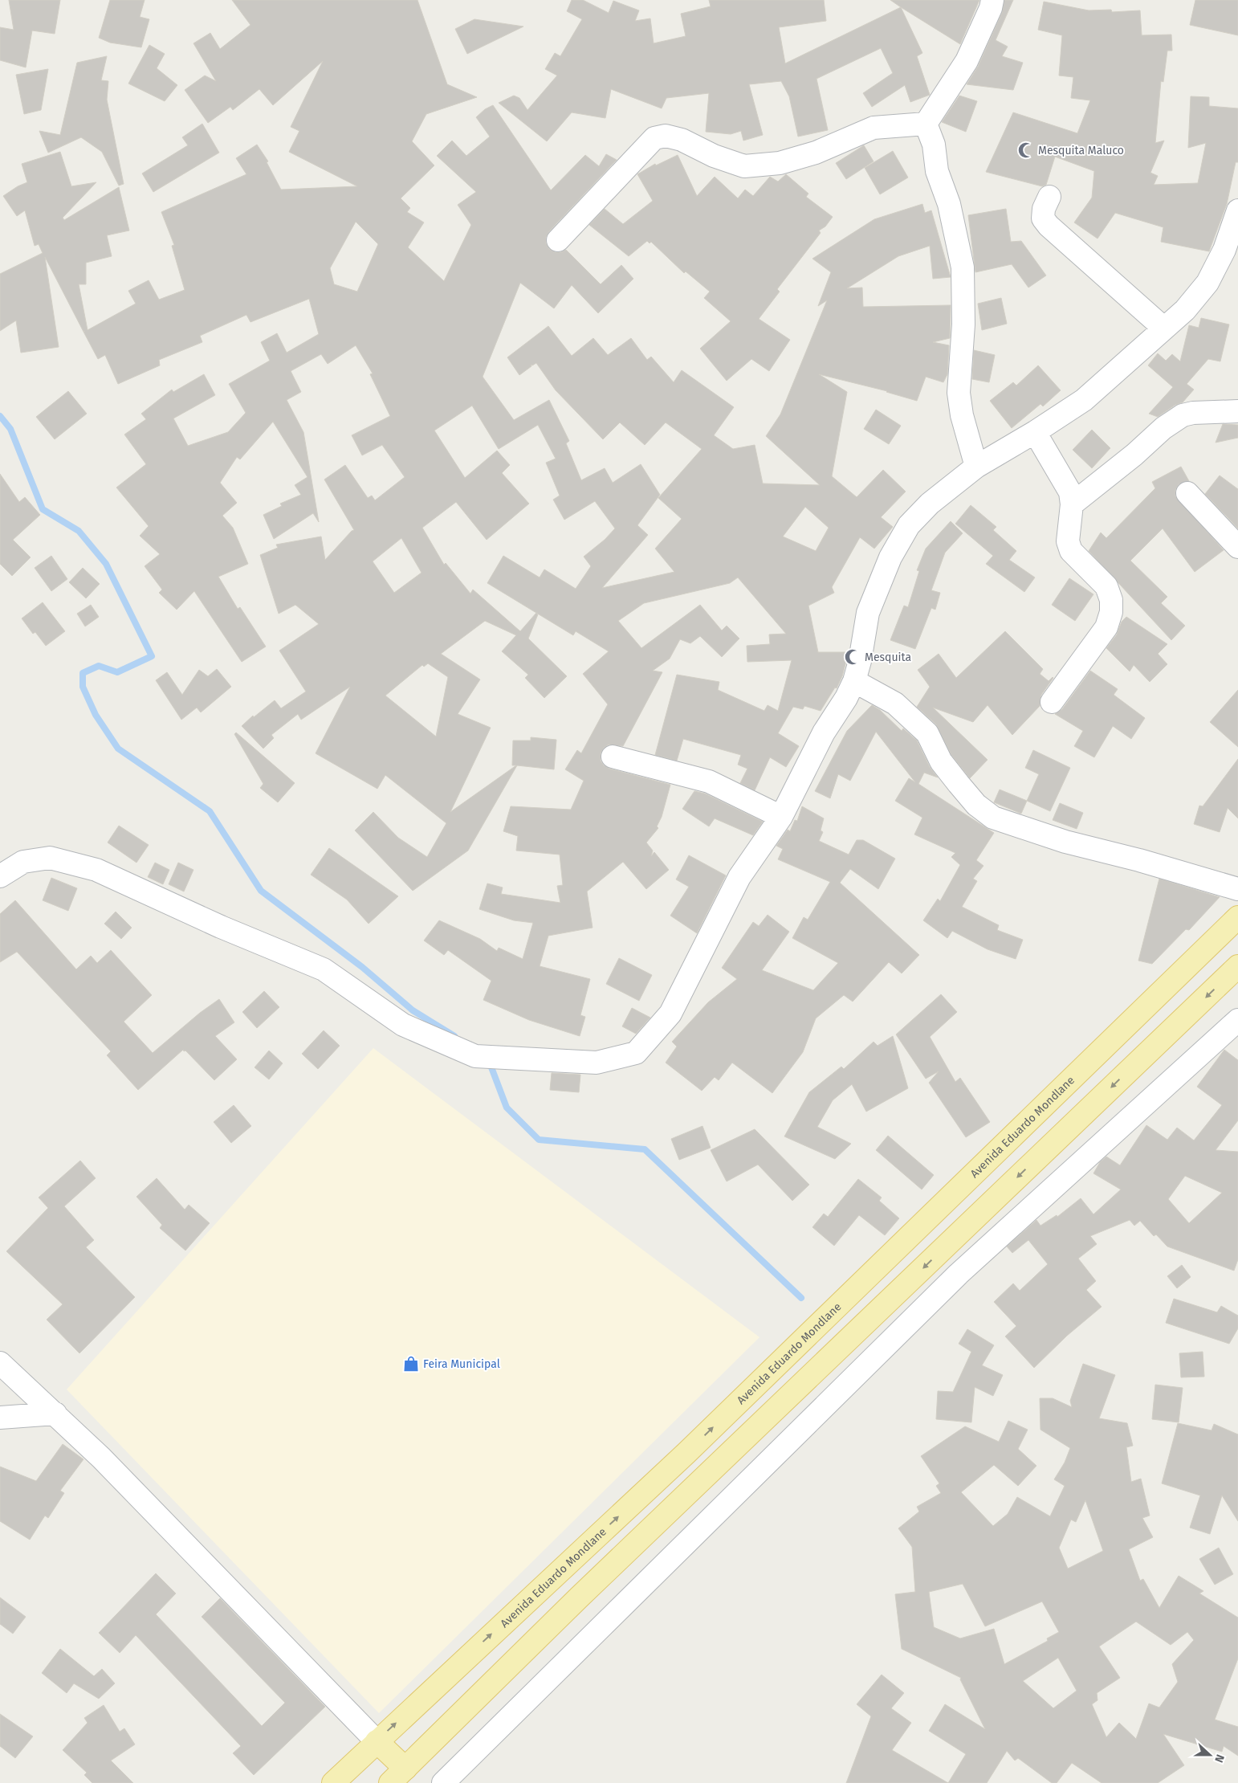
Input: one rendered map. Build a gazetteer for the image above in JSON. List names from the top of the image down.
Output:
{
  "streets": {
    "main road": ["Avenida Eduardo Mondlane"]
  },
  "places": {
    "mosque": ["Mesquita Maluco", "Mesquita"],
    "shop": ["Feira Municipal"]
  },
  "north": "right"
}
